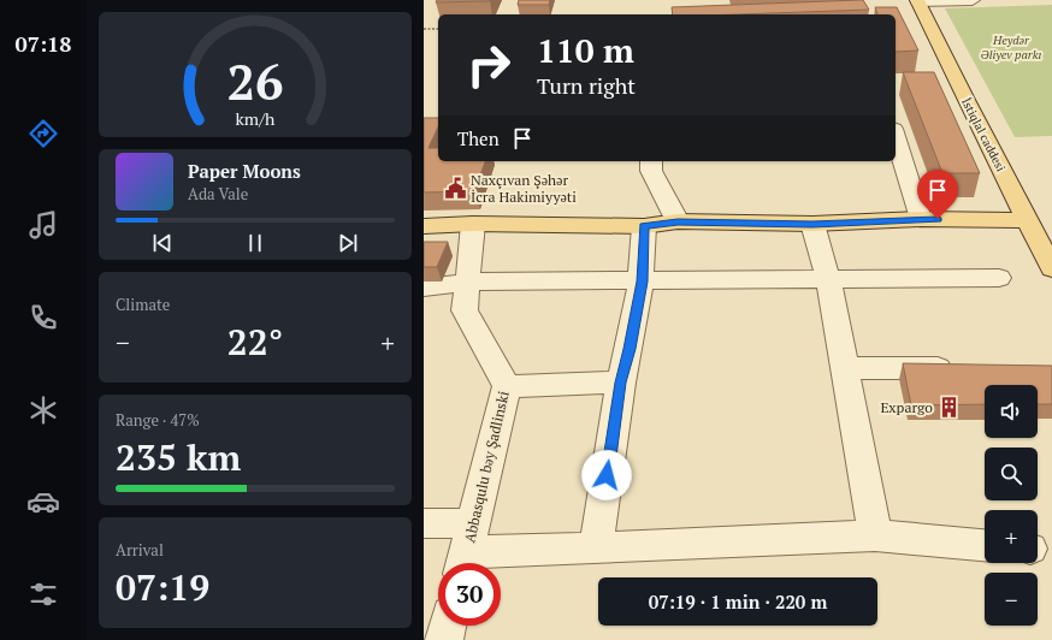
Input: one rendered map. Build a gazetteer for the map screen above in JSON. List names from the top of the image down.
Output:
{
  "streets": {
    "main road": ["İstiqlal caddesi"],
    "street": ["Abbasqulu bəy Şadlinski"]
  },
  "parks": ["Heydər Əliyev parkı"],
  "places": {
    "public building": ["Naxçıvan Şəhər İcra Hakimiyyəti"],
    "building": ["Expargo"]
  },
  "page": {
    "tabs": "07:18",
    "turn": ["110 m", "Turn right"],
    "then": "Then",
    "song": ["Paper Moons", "Ada Vale"],
    "tile": [
      "Climate",
      ["Range · 47%", "235 km"],
      ["Arrival", "07:19"]
    ],
    "heat": ["−", "22°", "+"],
    "map_buttons": ["+", "−"],
    "limit": "30",
    "trip": "07:19 · 1 min · 220 m",
    "gauge": ["26", "km/h"]
  }
}
